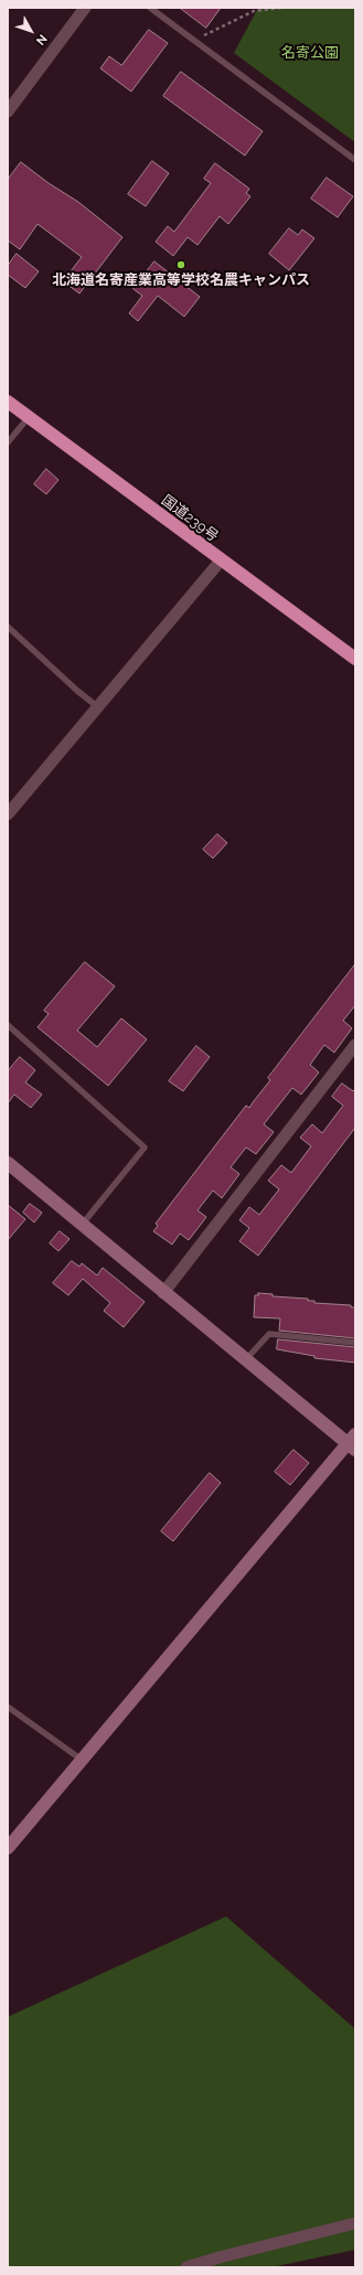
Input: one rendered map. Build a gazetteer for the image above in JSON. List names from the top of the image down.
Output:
{
  "streets": {
    "highway": ["国道239号"]
  },
  "parks": ["名寄公園"],
  "places": ["北海道名寄産業高等学校名農キャンパス"],
  "north": "bottom right"
}
